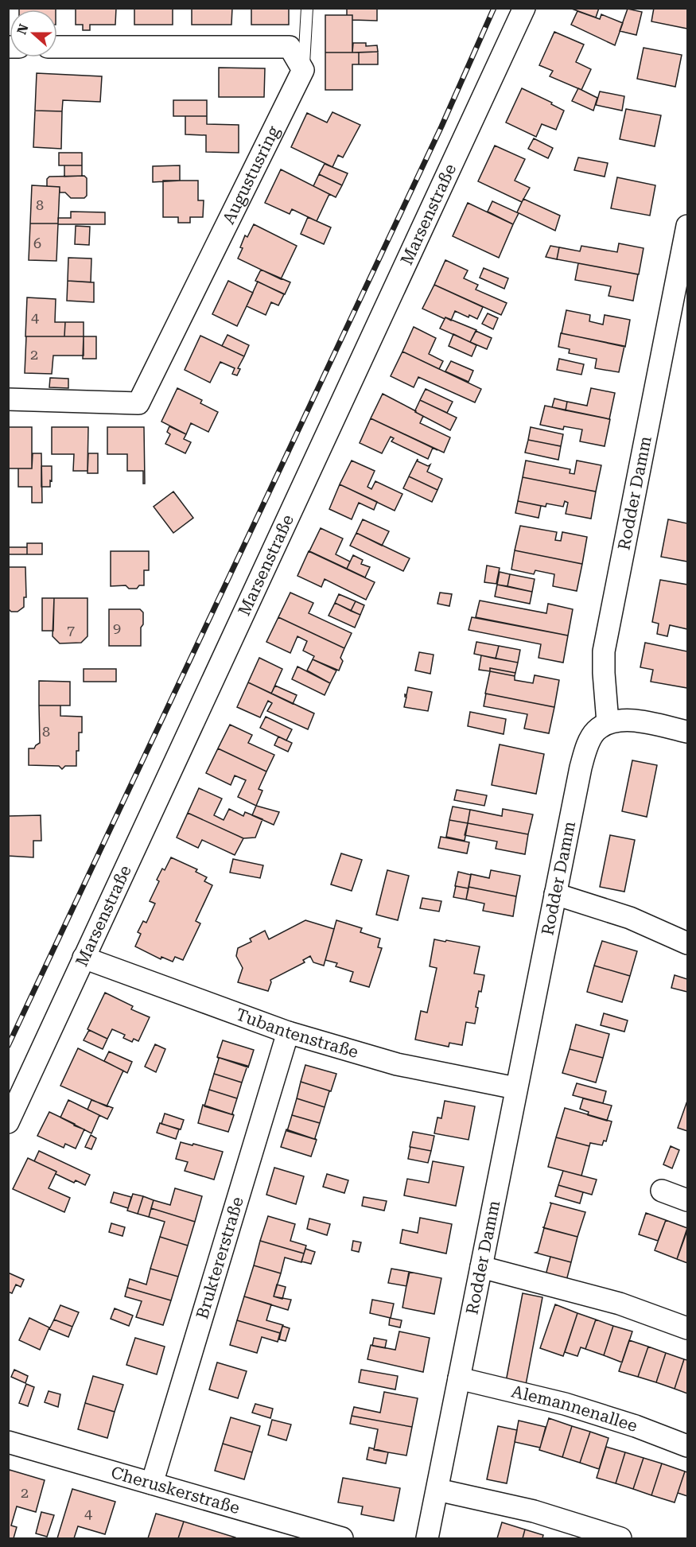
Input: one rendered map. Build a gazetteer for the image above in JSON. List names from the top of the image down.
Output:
{
  "streets": {
    "street": [
      "Augustusring",
      "Marsenstraße",
      "Rodder Damm",
      "Tubantenstraße",
      "Bruktererstraße",
      "Alemannenallee",
      "Cheruskerstraße"
    ]
  },
  "crossings": [
    ["Marsenstraße", "Tubantenstraße"],
    ["Rodder Damm", "Tubantenstraße"],
    ["Rodder Damm", "Alemannenallee"],
    ["Tubantenstraße", "Bruktererstraße"],
    ["Bruktererstraße", "Cheruskerstraße"]
  ],
  "house_numbers": [
    "8",
    "6",
    "4",
    "2",
    "9",
    "7",
    "8",
    "2",
    "4"
  ],
  "north": "left"
}
